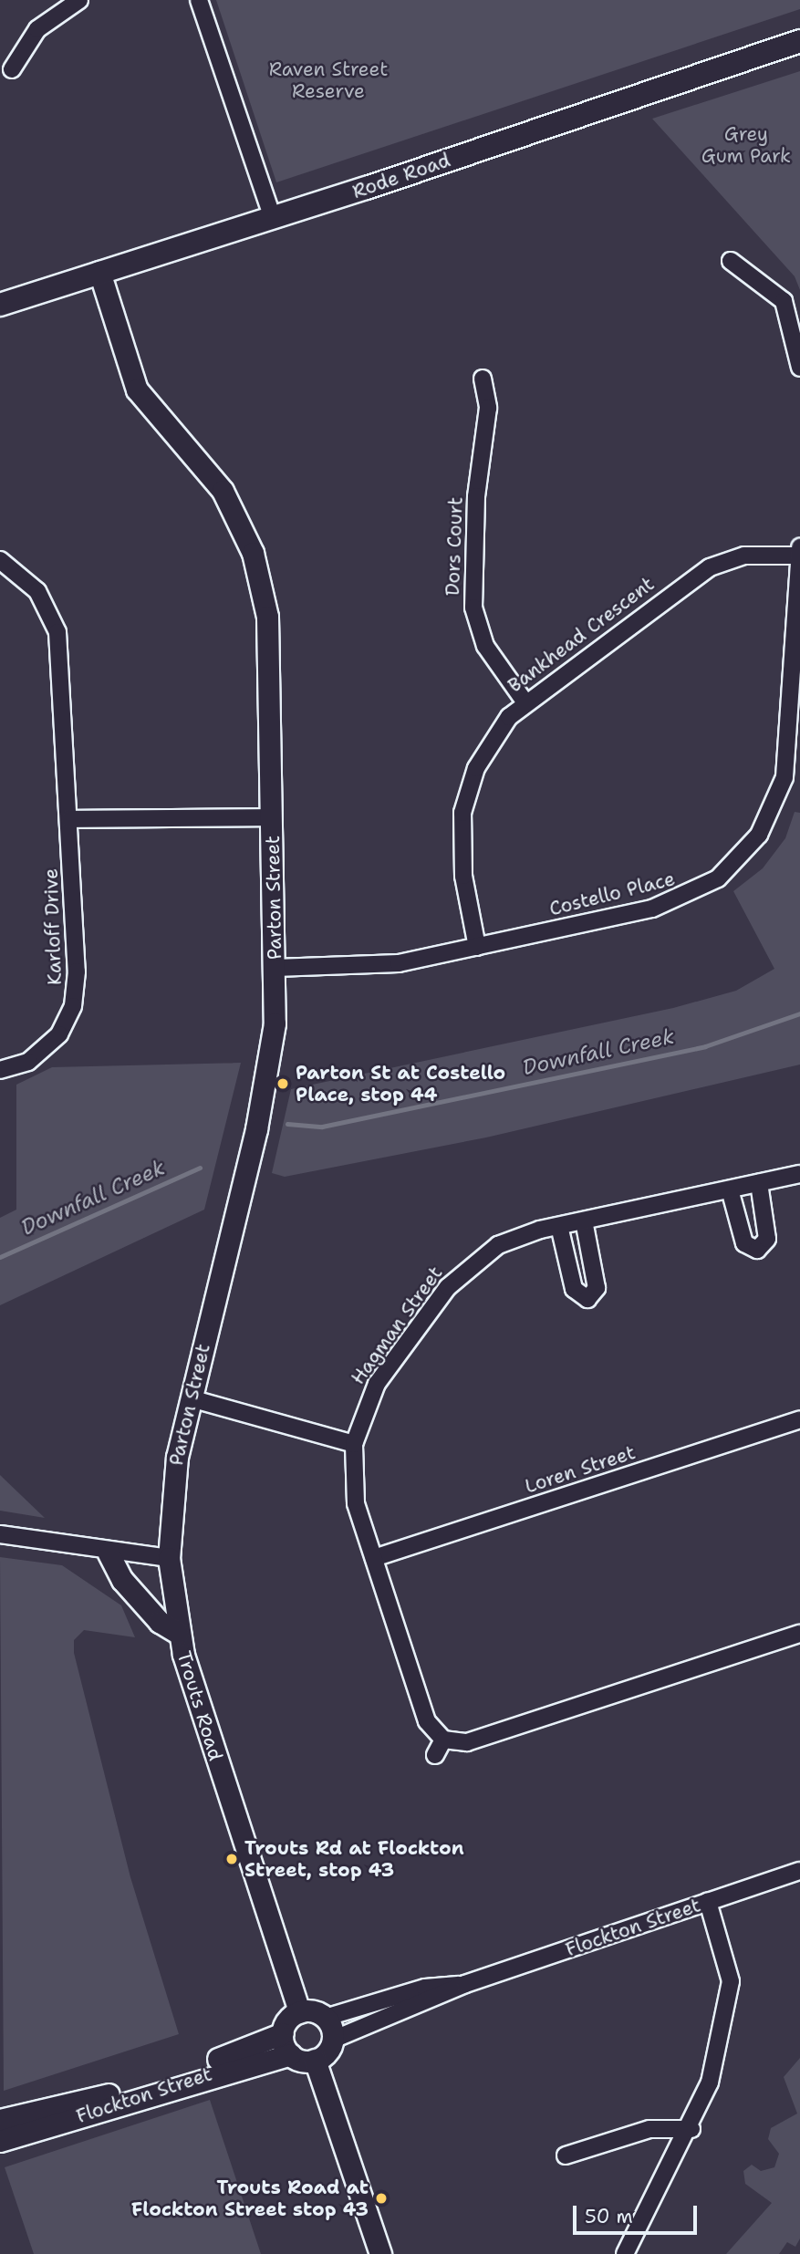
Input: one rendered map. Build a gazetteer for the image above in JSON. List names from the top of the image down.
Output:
{
  "streets": {
    "main road": ["Rode Road"],
    "street": [
      "Dors Court",
      "Bankhead Crescent",
      "Costello Place",
      "Parton Street",
      "Karloff Drive",
      "Hagman Street",
      "Loren Street",
      "Trouts Road",
      "Flockton Street"
    ]
  },
  "crossings": [
    ["Rode Road", "Parton Street"],
    ["Dors Court", "Bankhead Crescent"],
    ["Bankhead Crescent", "Costello Place"],
    ["Costello Place", "Parton Street"],
    ["Parton Street", "Trouts Road"],
    ["Hagman Street", "Loren Street"],
    ["Trouts Road", "Flockton Street"]
  ],
  "water": ["Downfall Creek"],
  "parks": ["Raven Street Reserve", "Grey Gum Park"],
  "places": ["Parton St at Costello Place, stop 44", "Trouts Rd at Flockton Street, stop 43", "Trouts Road at Flockton Street stop 43"],
  "scale_bar": "50 m"
}
